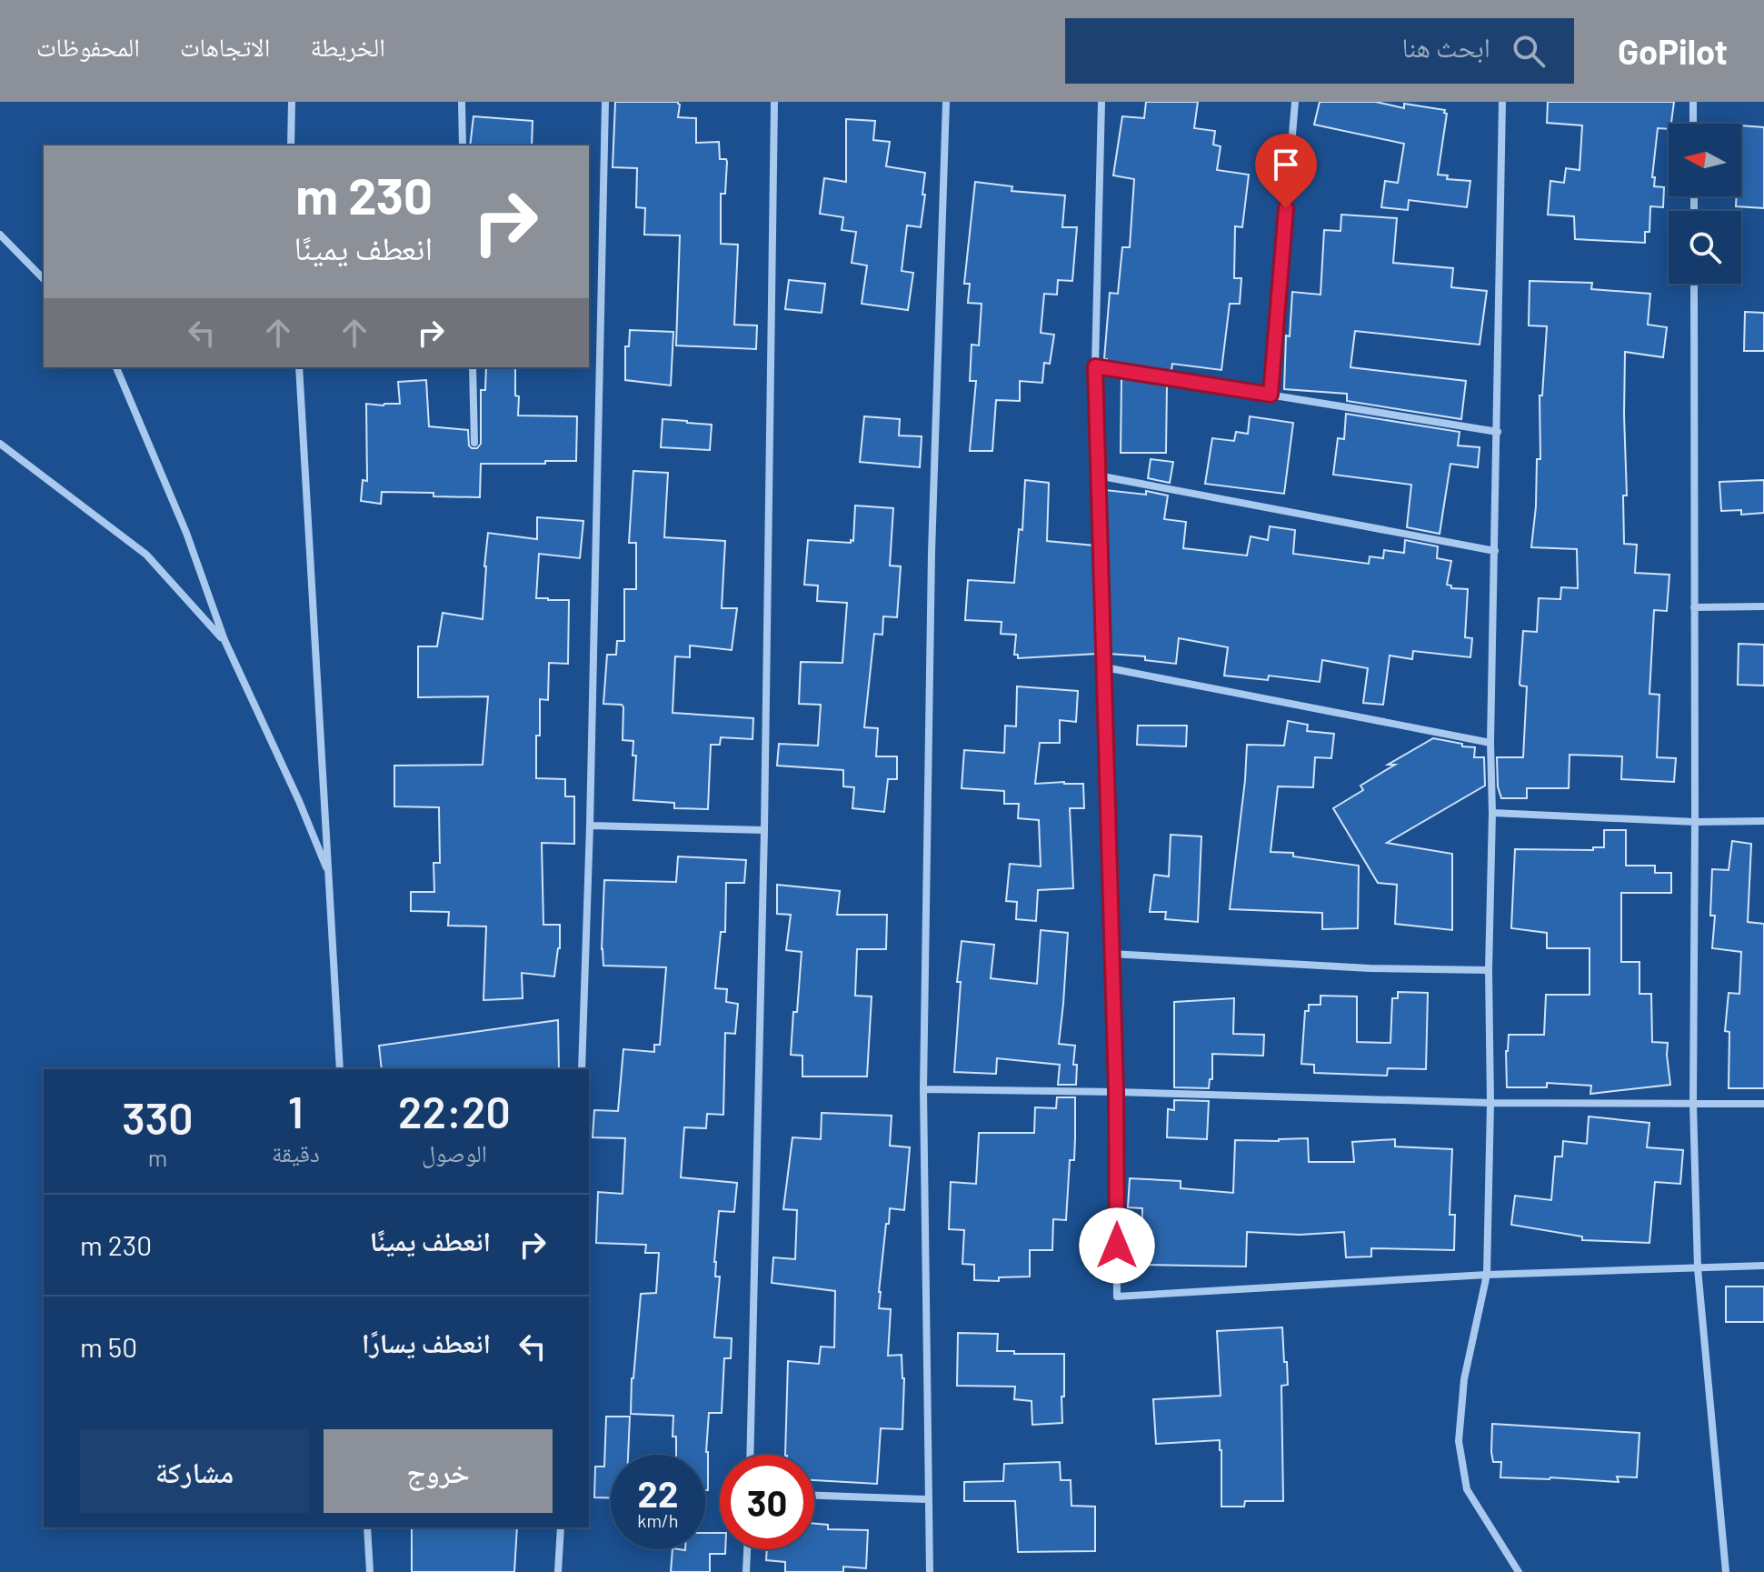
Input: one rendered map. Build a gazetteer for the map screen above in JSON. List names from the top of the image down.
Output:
{
  "north": "left",
  "page": {
    "header": "GoPilot",
    "search": "ابحث هنا",
    "nav": ["الخريطة", "الاتجاهات", "المحفوظات"],
    "turn": ["230 m", "انعطف يمينًا"],
    "eta": [
      "22:20",
      "الوصول",
      "1",
      "دقيقة",
      "330",
      "m"
    ],
    "list": [
      {
        "name": "انعطف يمينًا",
        "value": "230 m"
      },
      {
        "name": "انعطف يسارًا",
        "value": "50 m"
      }
    ],
    "buttons": ["خروج", "مشاركة"],
    "speed": "22 km/h",
    "limit": "30"
  }
}
